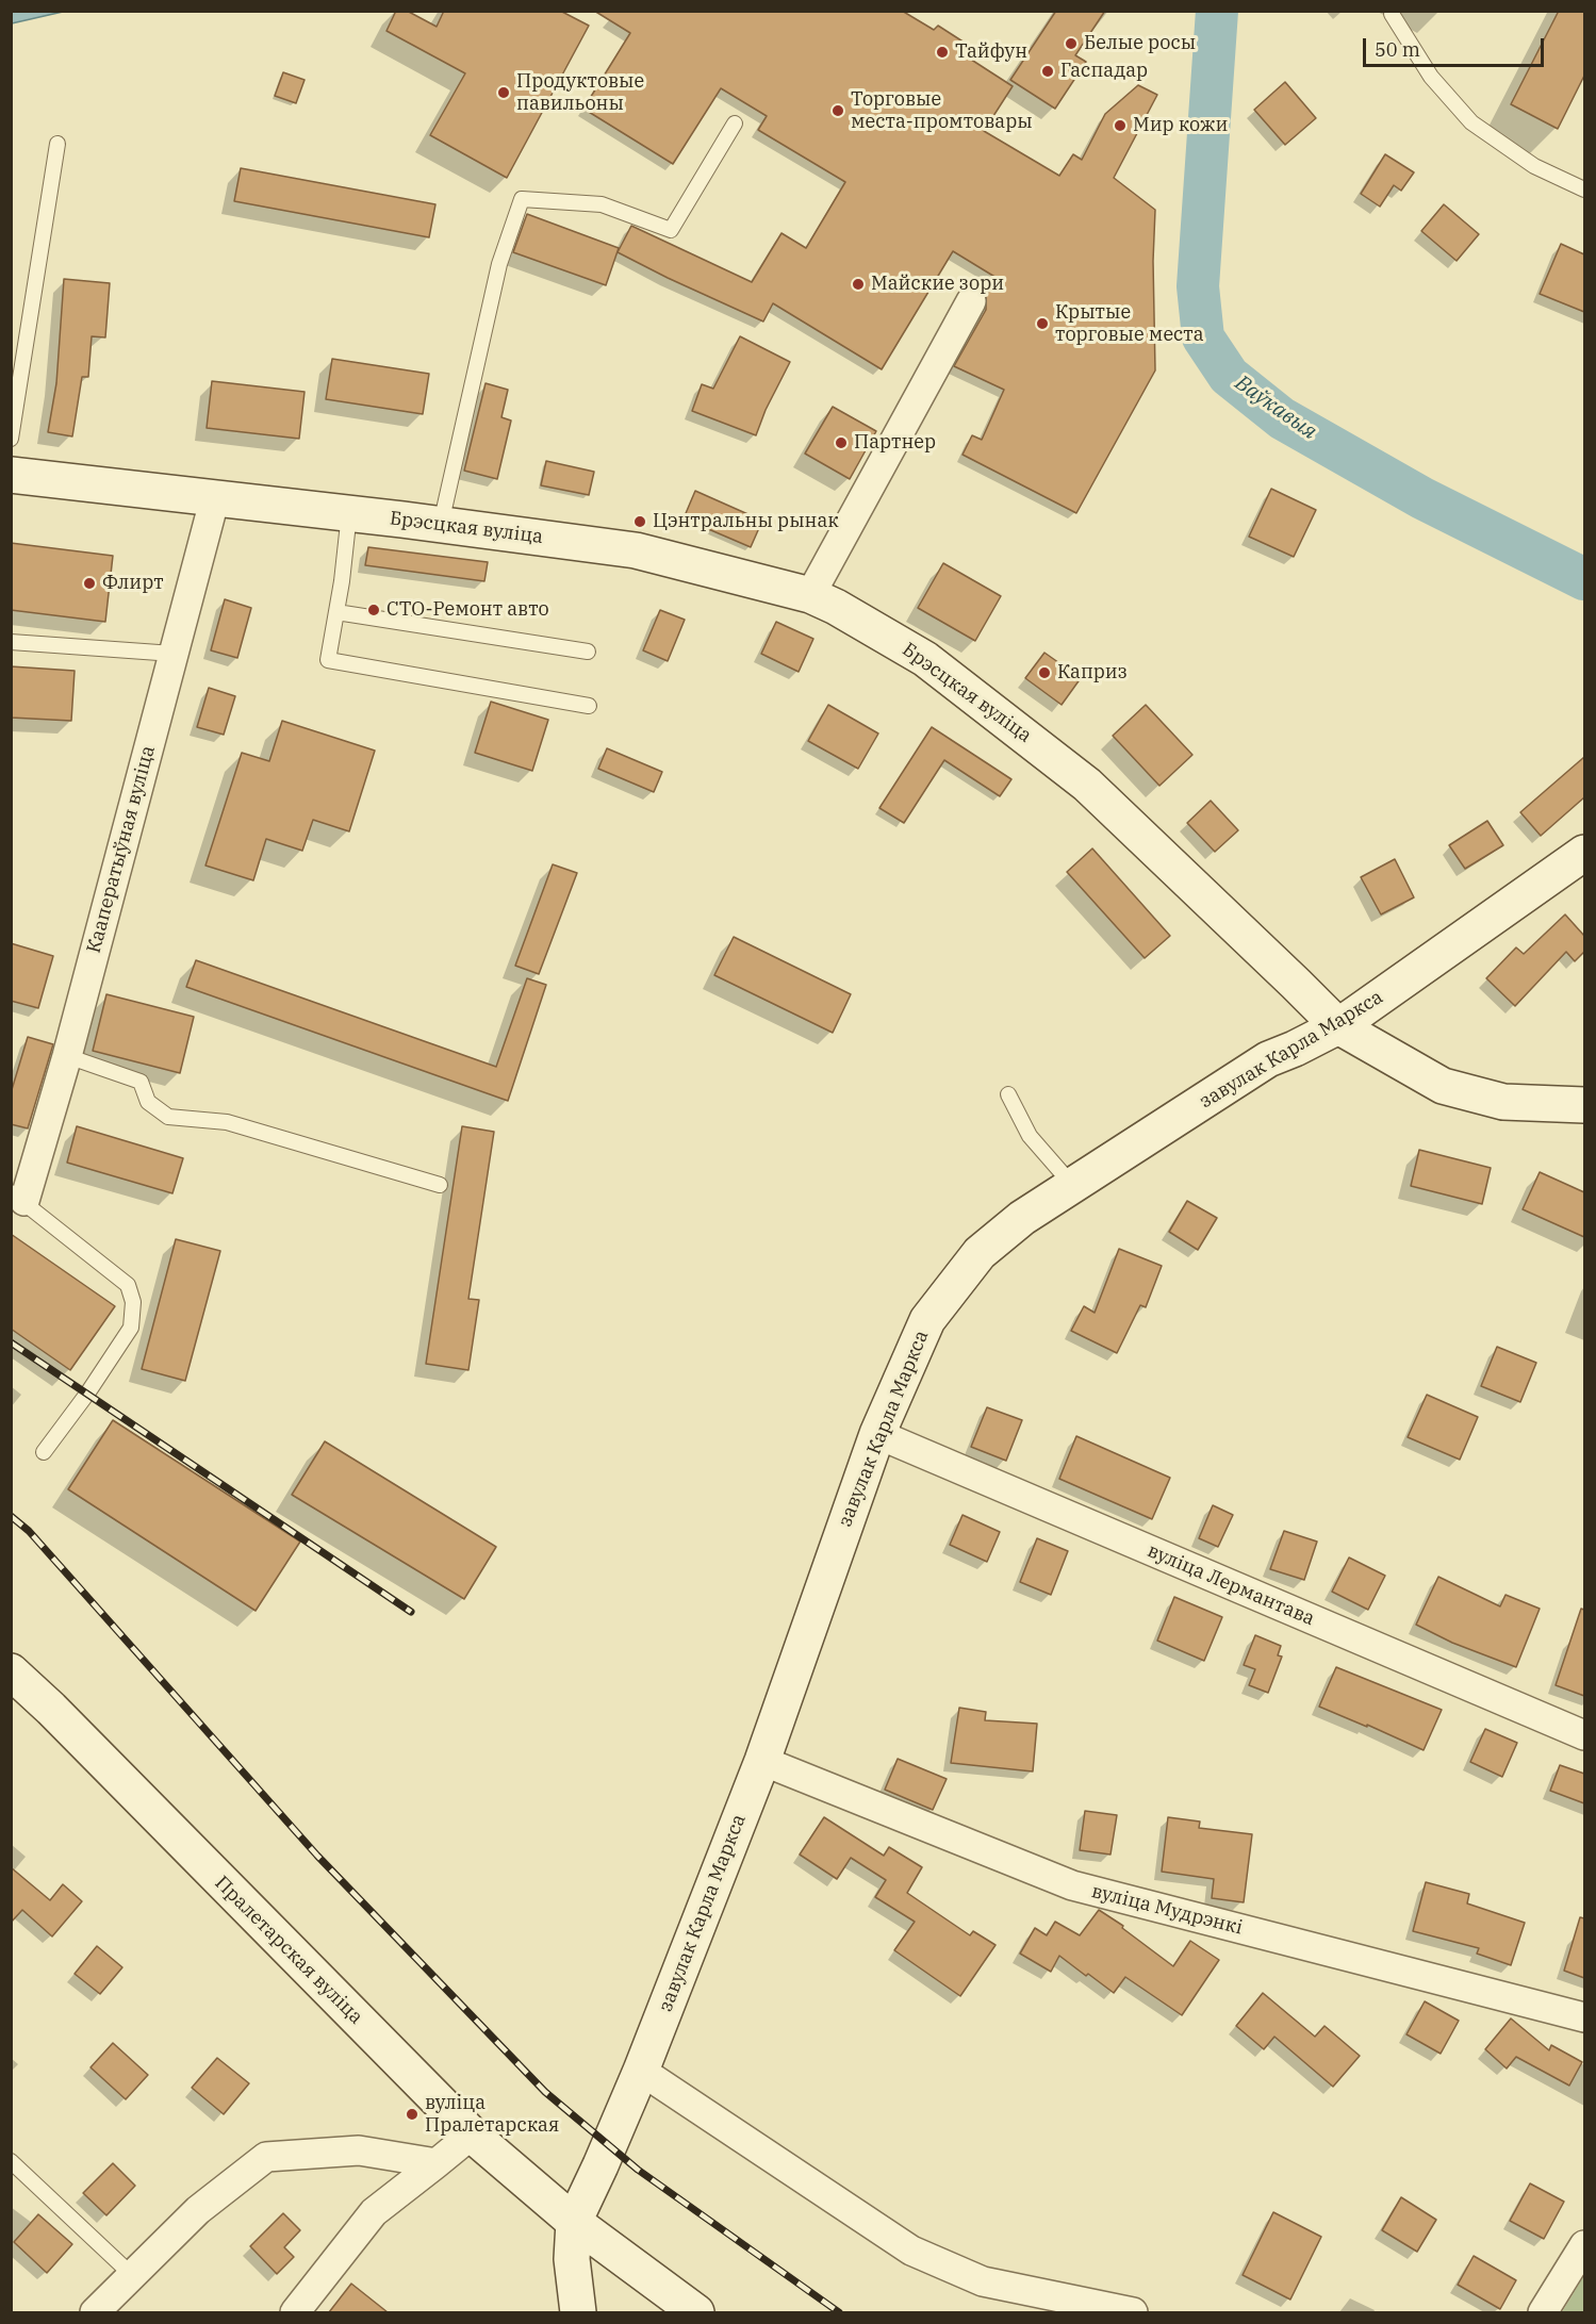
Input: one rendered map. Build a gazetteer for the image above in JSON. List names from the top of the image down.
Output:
{
  "streets": {
    "street": [
      "Брэсцкая вуліца",
      "Кааператыўная вуліца",
      "завулак Карла Маркса",
      "вуліца Лермантава",
      "вуліца Мудрэнкі",
      "Пралетарская вуліца"
    ]
  },
  "crossings": [
    ["Брэсцкая вуліца", "Кааператыўная вуліца"],
    ["Брэсцкая вуліца", "завулак Карла Маркса"],
    ["завулак Карла Маркса", "вуліца Лермантава"],
    ["завулак Карла Маркса", "вуліца Мудрэнкі"],
    ["завулак Карла Маркса", "Пралетарская вуліца"]
  ],
  "water": ["Ваўкавыя"],
  "places": [
    "Белые росы",
    "Тайфун",
    "Гаспадар",
    "Продуктовые павильоны",
    "Торговые места-промтовары",
    "Мир кожи",
    "Майские зори",
    "Крытые торговые места",
    "Партнер",
    "Цэнтральны рынак",
    "Флирт",
    "СТО-Ремонт авто",
    "Каприз",
    "вуліца Пралетарская"
  ],
  "scale_bar": "50 m"
}
